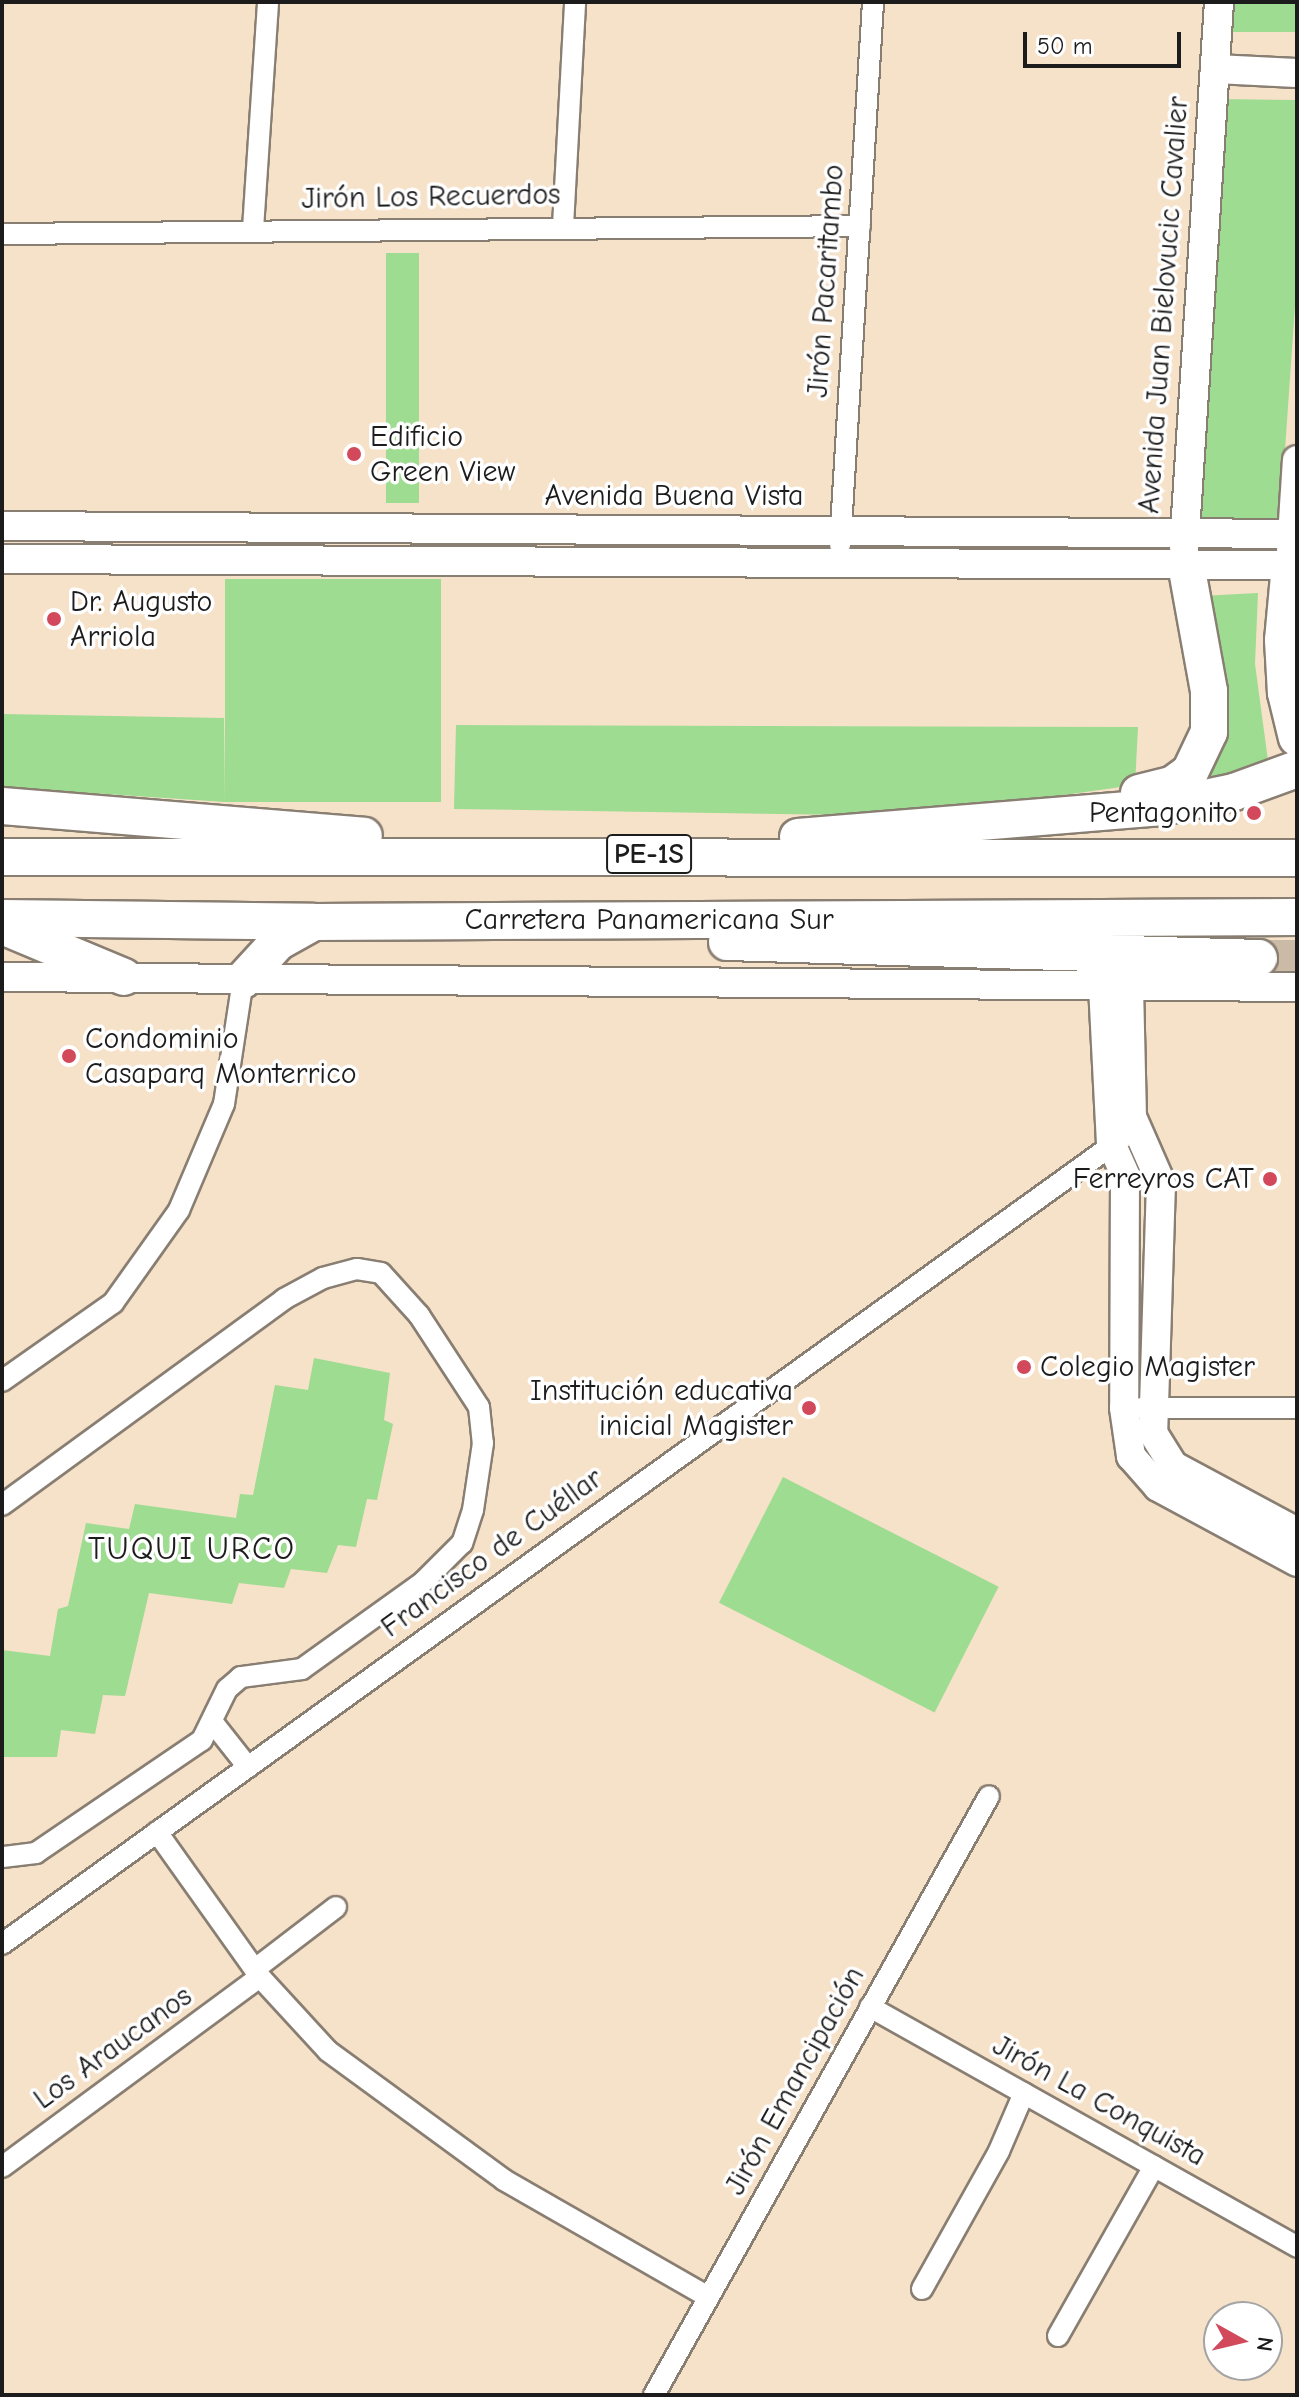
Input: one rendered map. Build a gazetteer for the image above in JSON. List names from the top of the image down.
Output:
{
  "streets": {
    "highway": ["PE-1S", "Carretera Panamericana Sur"],
    "main road": ["Avenida Juan Bielovucic Cavalier", "Avenida Buena Vista"],
    "street": [
      "Jirón Los Recuerdos",
      "Jirón Pacaritambo",
      "Francisco de Cuéllar",
      "Los Araucanos",
      "Jirón Emancipación",
      "Jirón La Conquista"
    ]
  },
  "crossings": [
    ["Jirón Los Recuerdos", "Jirón Pacaritambo"],
    ["Jirón Pacaritambo", "Avenida Buena Vista"],
    ["Avenida Juan Bielovucic Cavalier", "Avenida Buena Vista"],
    ["Jirón Emancipación", "Jirón La Conquista"]
  ],
  "districts": ["TUQUI URCO"],
  "places": [
    "Edificio Green View",
    "Dr. Augusto Arriola",
    "Pentagonito",
    "Condominio Casaparq Monterrico",
    "Ferreyros CAT",
    "Colegio Magister",
    "Institución educativa inicial Magister"
  ],
  "scale_bar": "50 m",
  "north": "right"
}
